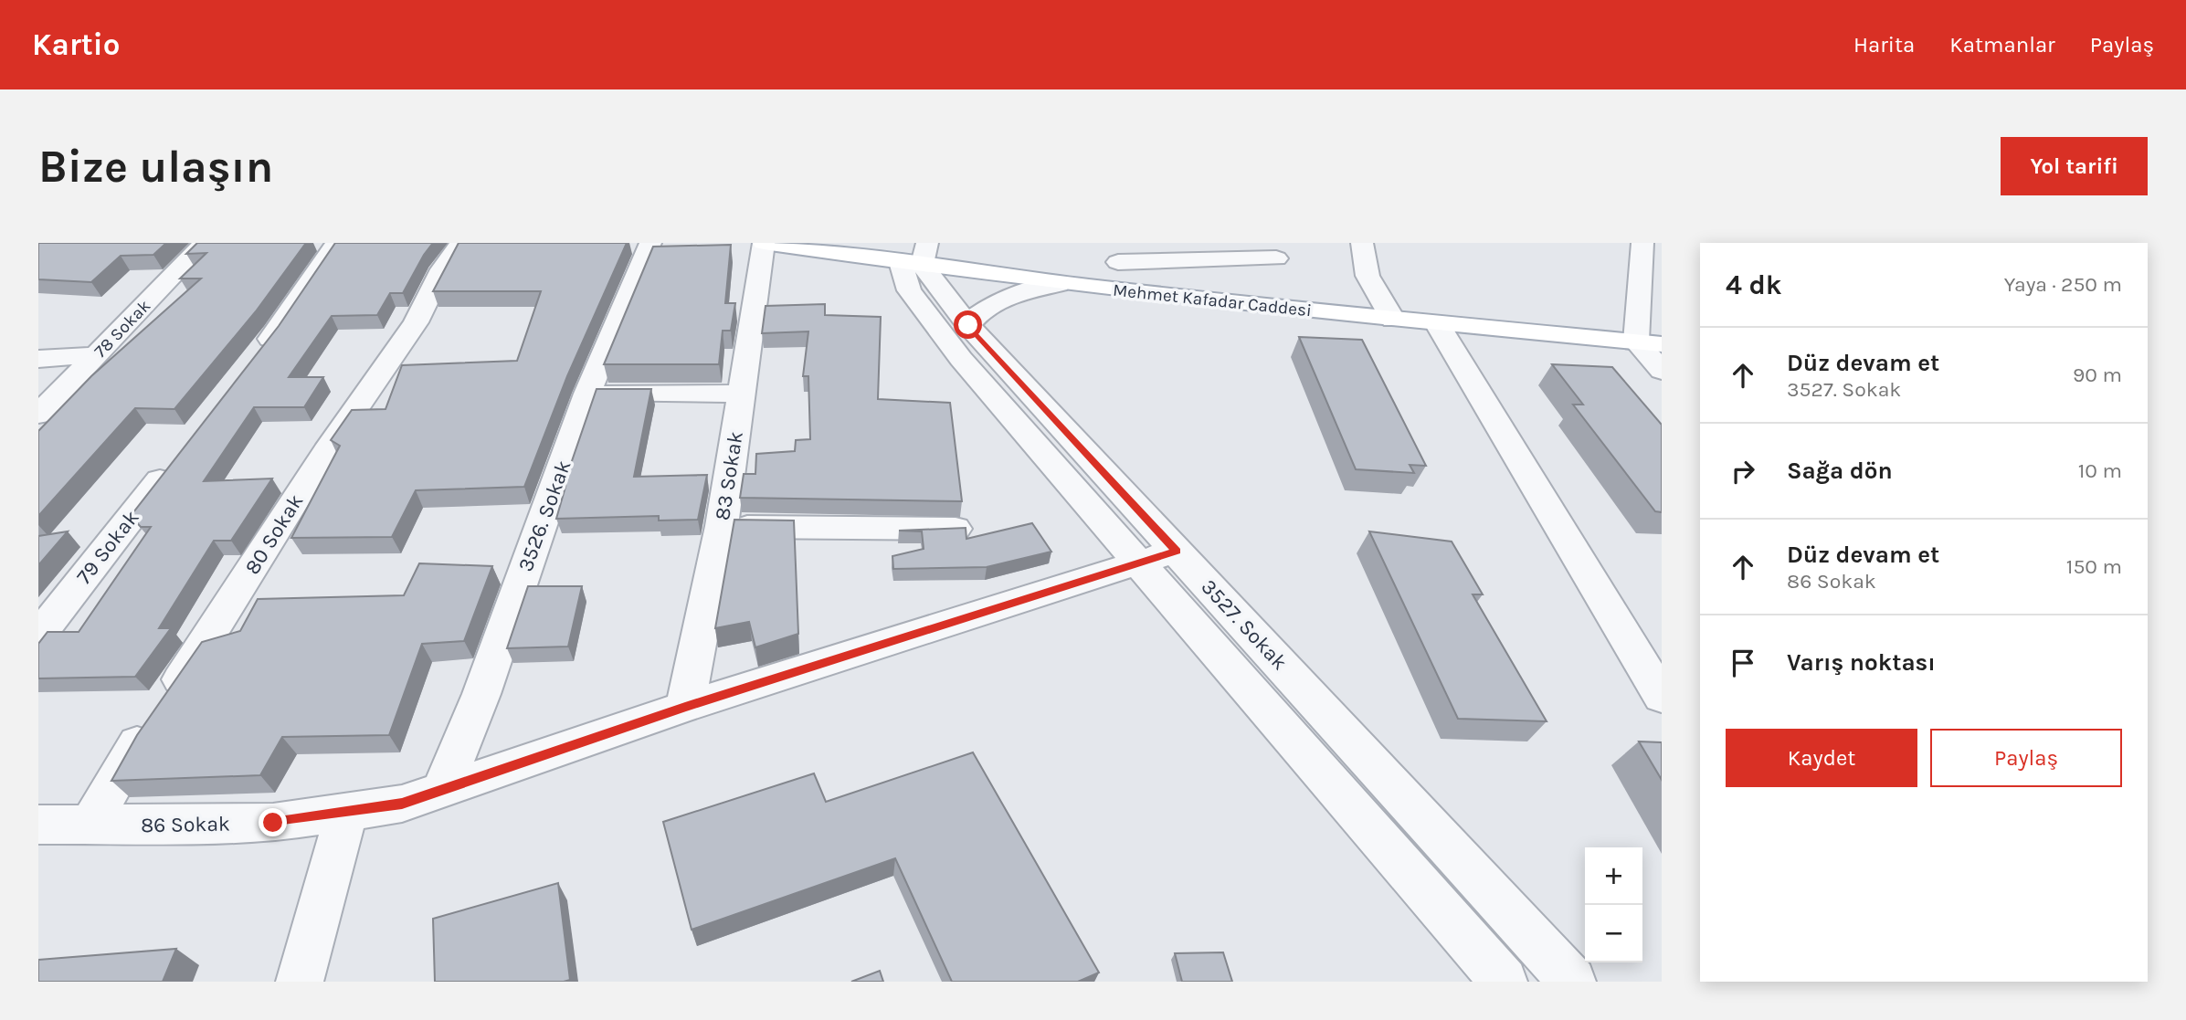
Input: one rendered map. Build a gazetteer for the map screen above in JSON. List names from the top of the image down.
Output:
{
  "streets": {
    "main road": ["Mehmet Kafadar Caddesi"],
    "street": [
      "78 Sokak",
      "83 Sokak",
      "3526. Sokak",
      "80 Sokak",
      "79 Sokak",
      "3527. Sokak",
      "86 Sokak"
    ]
  },
  "crossings": [
    ["Mehmet Kafadar Caddesi", "83 Sokak"],
    ["Mehmet Kafadar Caddesi", "3527. Sokak"],
    ["83 Sokak", "86 Sokak"],
    ["3526. Sokak", "86 Sokak"],
    ["80 Sokak", "86 Sokak"],
    ["3527. Sokak", "86 Sokak"]
  ],
  "page": {
    "header": "Kartio",
    "nav": ["Harita", "Katmanlar", "Paylaş"],
    "buttons": [
      "Yol tarifi",
      ["Kaydet", "Paylaş"]
    ],
    "title": "Bize ulaşın",
    "heading": ["4 dk", "Yaya · 250 m"],
    "list": [
      ["Düz devam et", "3527. Sokak", "90 m"],
      ["Sağa dön", "10 m"],
      ["Düz devam et", "86 Sokak", "150 m"],
      "Varış noktası"
    ],
    "map_buttons": ["+", "−"]
  }
}
